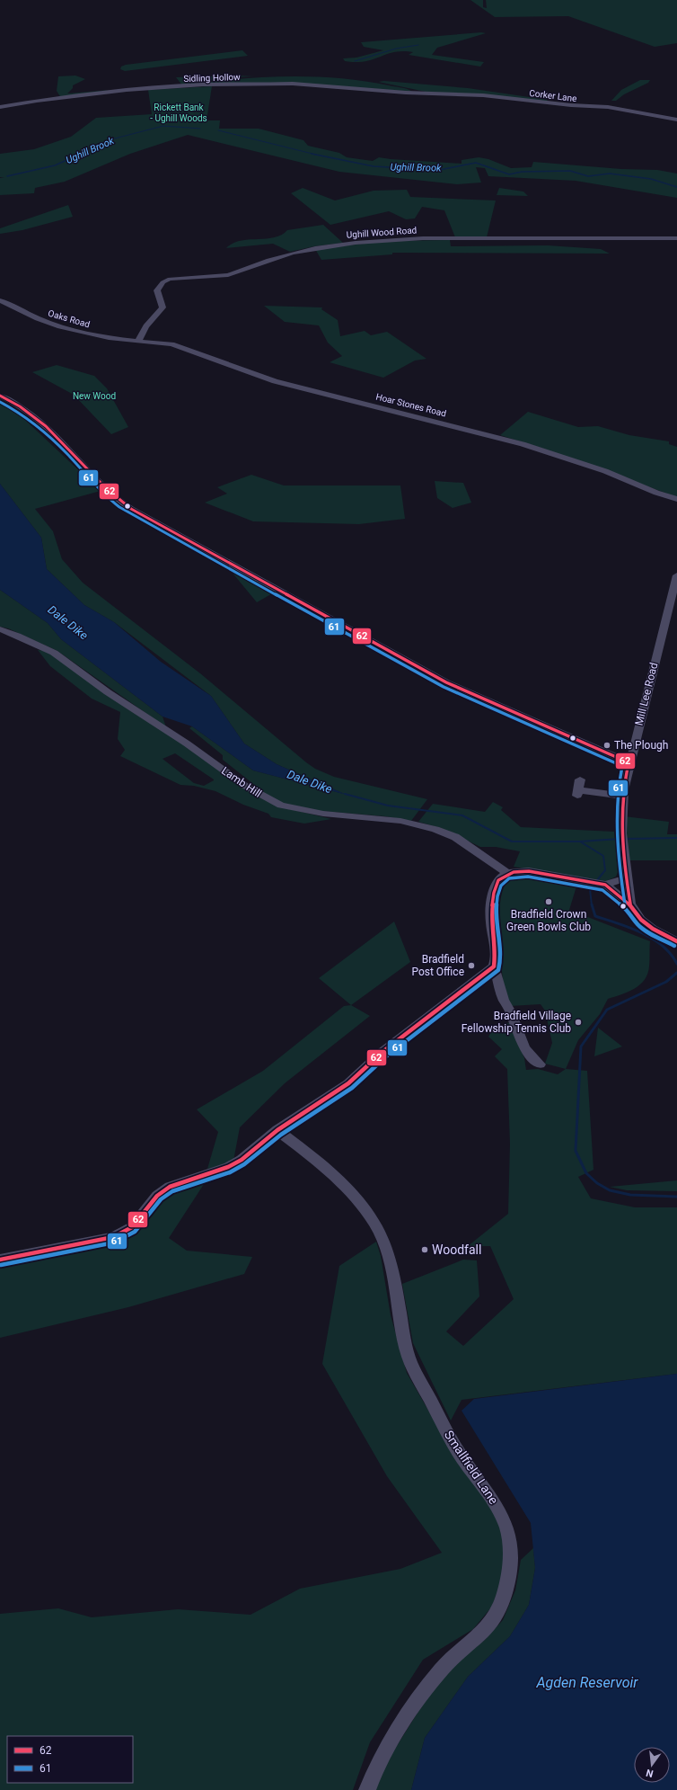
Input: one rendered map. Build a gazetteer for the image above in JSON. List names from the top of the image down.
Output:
{
  "streets": {
    "street": [
      "Sidling Hollow",
      "Corker Lane",
      "Ughill Wood Road",
      "Oaks Road",
      "Hoar Stones Road",
      "Mill Lee Road",
      "Lamb Hill",
      "Smallfield Lane"
    ]
  },
  "crossings": [
    ["Sidling Hollow", "Corker Lane"],
    ["Ughill Wood Road", "Oaks Road"],
    ["Ughill Wood Road", "Hoar Stones Road"],
    ["Oaks Road", "Hoar Stones Road"]
  ],
  "water": ["Ughill Brook", "Dale Dike", "Agden Reservoir"],
  "parks": ["Rickett Bank - Ughill Woods", "New Wood"],
  "places": [
    "The Plough",
    "Bradfield Crown Green Bowls Club",
    "Bradfield Post Office",
    "Bradfield Village Fellowship Tennis Club",
    "Woodfall"
  ],
  "lines": ["transit line 62", "transit line 61"],
  "legend": ["62", "61"],
  "north": "bottom"
}
